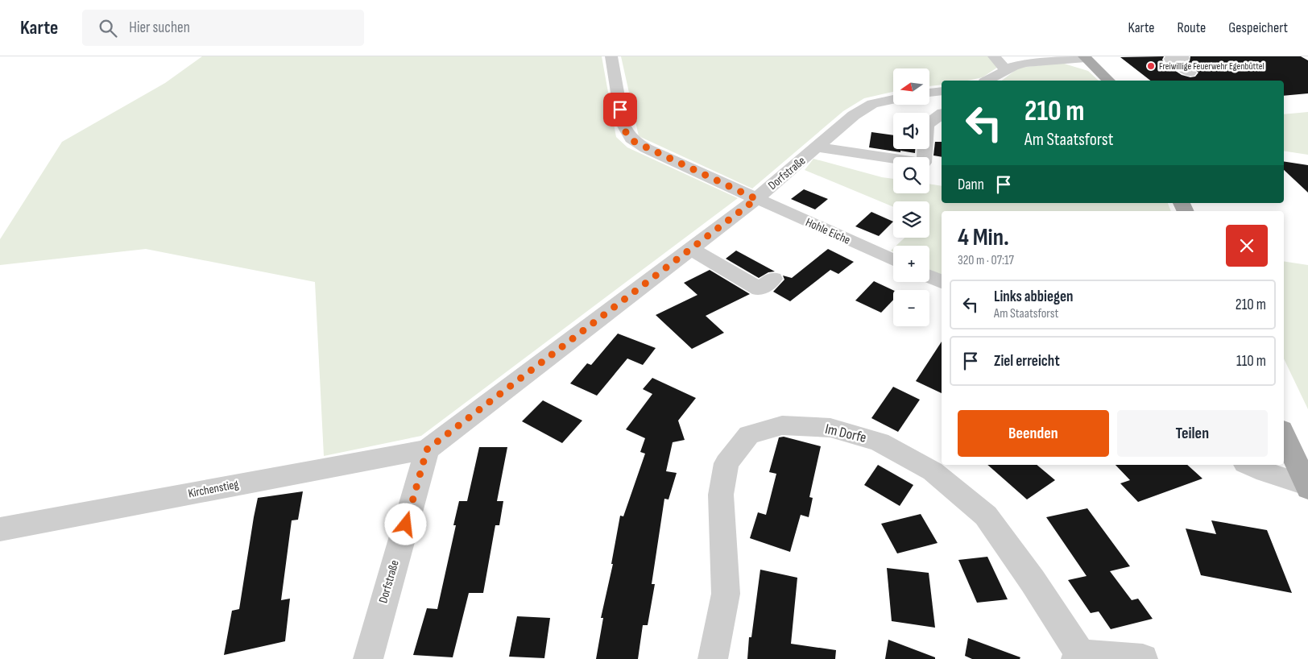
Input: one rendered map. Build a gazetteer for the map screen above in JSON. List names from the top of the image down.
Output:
{
  "streets": {
    "street": [
      "Dorfstraße",
      "Hohle Eiche",
      "Im Dorfe",
      "Kirchenstieg"
    ]
  },
  "crossings": [
    ["Dorfstraße", "Hohle Eiche"],
    ["Dorfstraße", "Kirchenstieg"]
  ],
  "places": ["Freiwillige Feuerwehr Egenbüttel"],
  "north": "left",
  "page": {
    "header": "Karte",
    "search": "Hier suchen",
    "nav": ["Karte", "Route", "Gespeichert"],
    "map_buttons": ["+", "−"],
    "turn": ["210 m", "Am Staatsforst"],
    "then": "Dann",
    "heading": ["4 Min.", "320 m · 07:17"],
    "list": [
      {
        "name": "Links abbiegen",
        "note": "Am Staatsforst",
        "value": "210 m"
      },
      {
        "name": "Ziel erreicht",
        "value": "110 m"
      }
    ],
    "buttons": ["Beenden", "Teilen"]
  }
}
